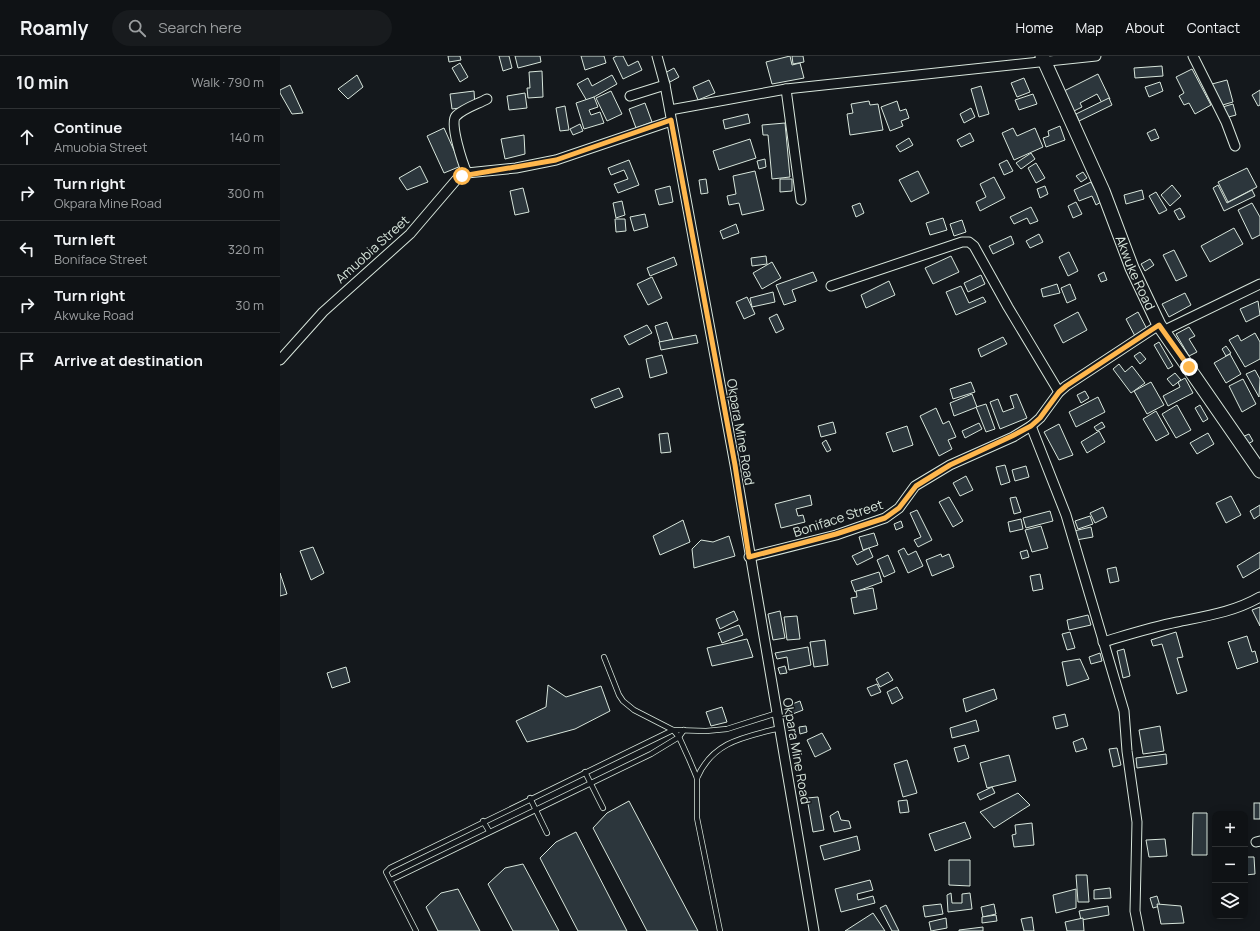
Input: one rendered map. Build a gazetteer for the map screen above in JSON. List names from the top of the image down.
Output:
{
  "streets": {
    "main road": ["Akwuke Road"],
    "street": ["Amuobia Street", "Okpara Mine Road", "Boniface Street"]
  },
  "crossings": [
    ["Amuobia Street", "Okpara Mine Road"],
    ["Akwuke Road", "Boniface Street"],
    ["Okpara Mine Road", "Boniface Street"]
  ],
  "page": {
    "header": "Roamly",
    "search": "Search here",
    "nav": [
      "Home",
      "Map",
      "About",
      "Contact"
    ],
    "heading": ["10 min", "Walk · 790 m"],
    "list": [
      ["Continue", "Amuobia Street", "140 m"],
      ["Turn right", "Okpara Mine Road", "300 m"],
      ["Turn left", "Boniface Street", "320 m"],
      ["Turn right", "Akwuke Road", "30 m"],
      "Arrive at destination"
    ],
    "map_buttons": ["+", "−"]
  }
}
